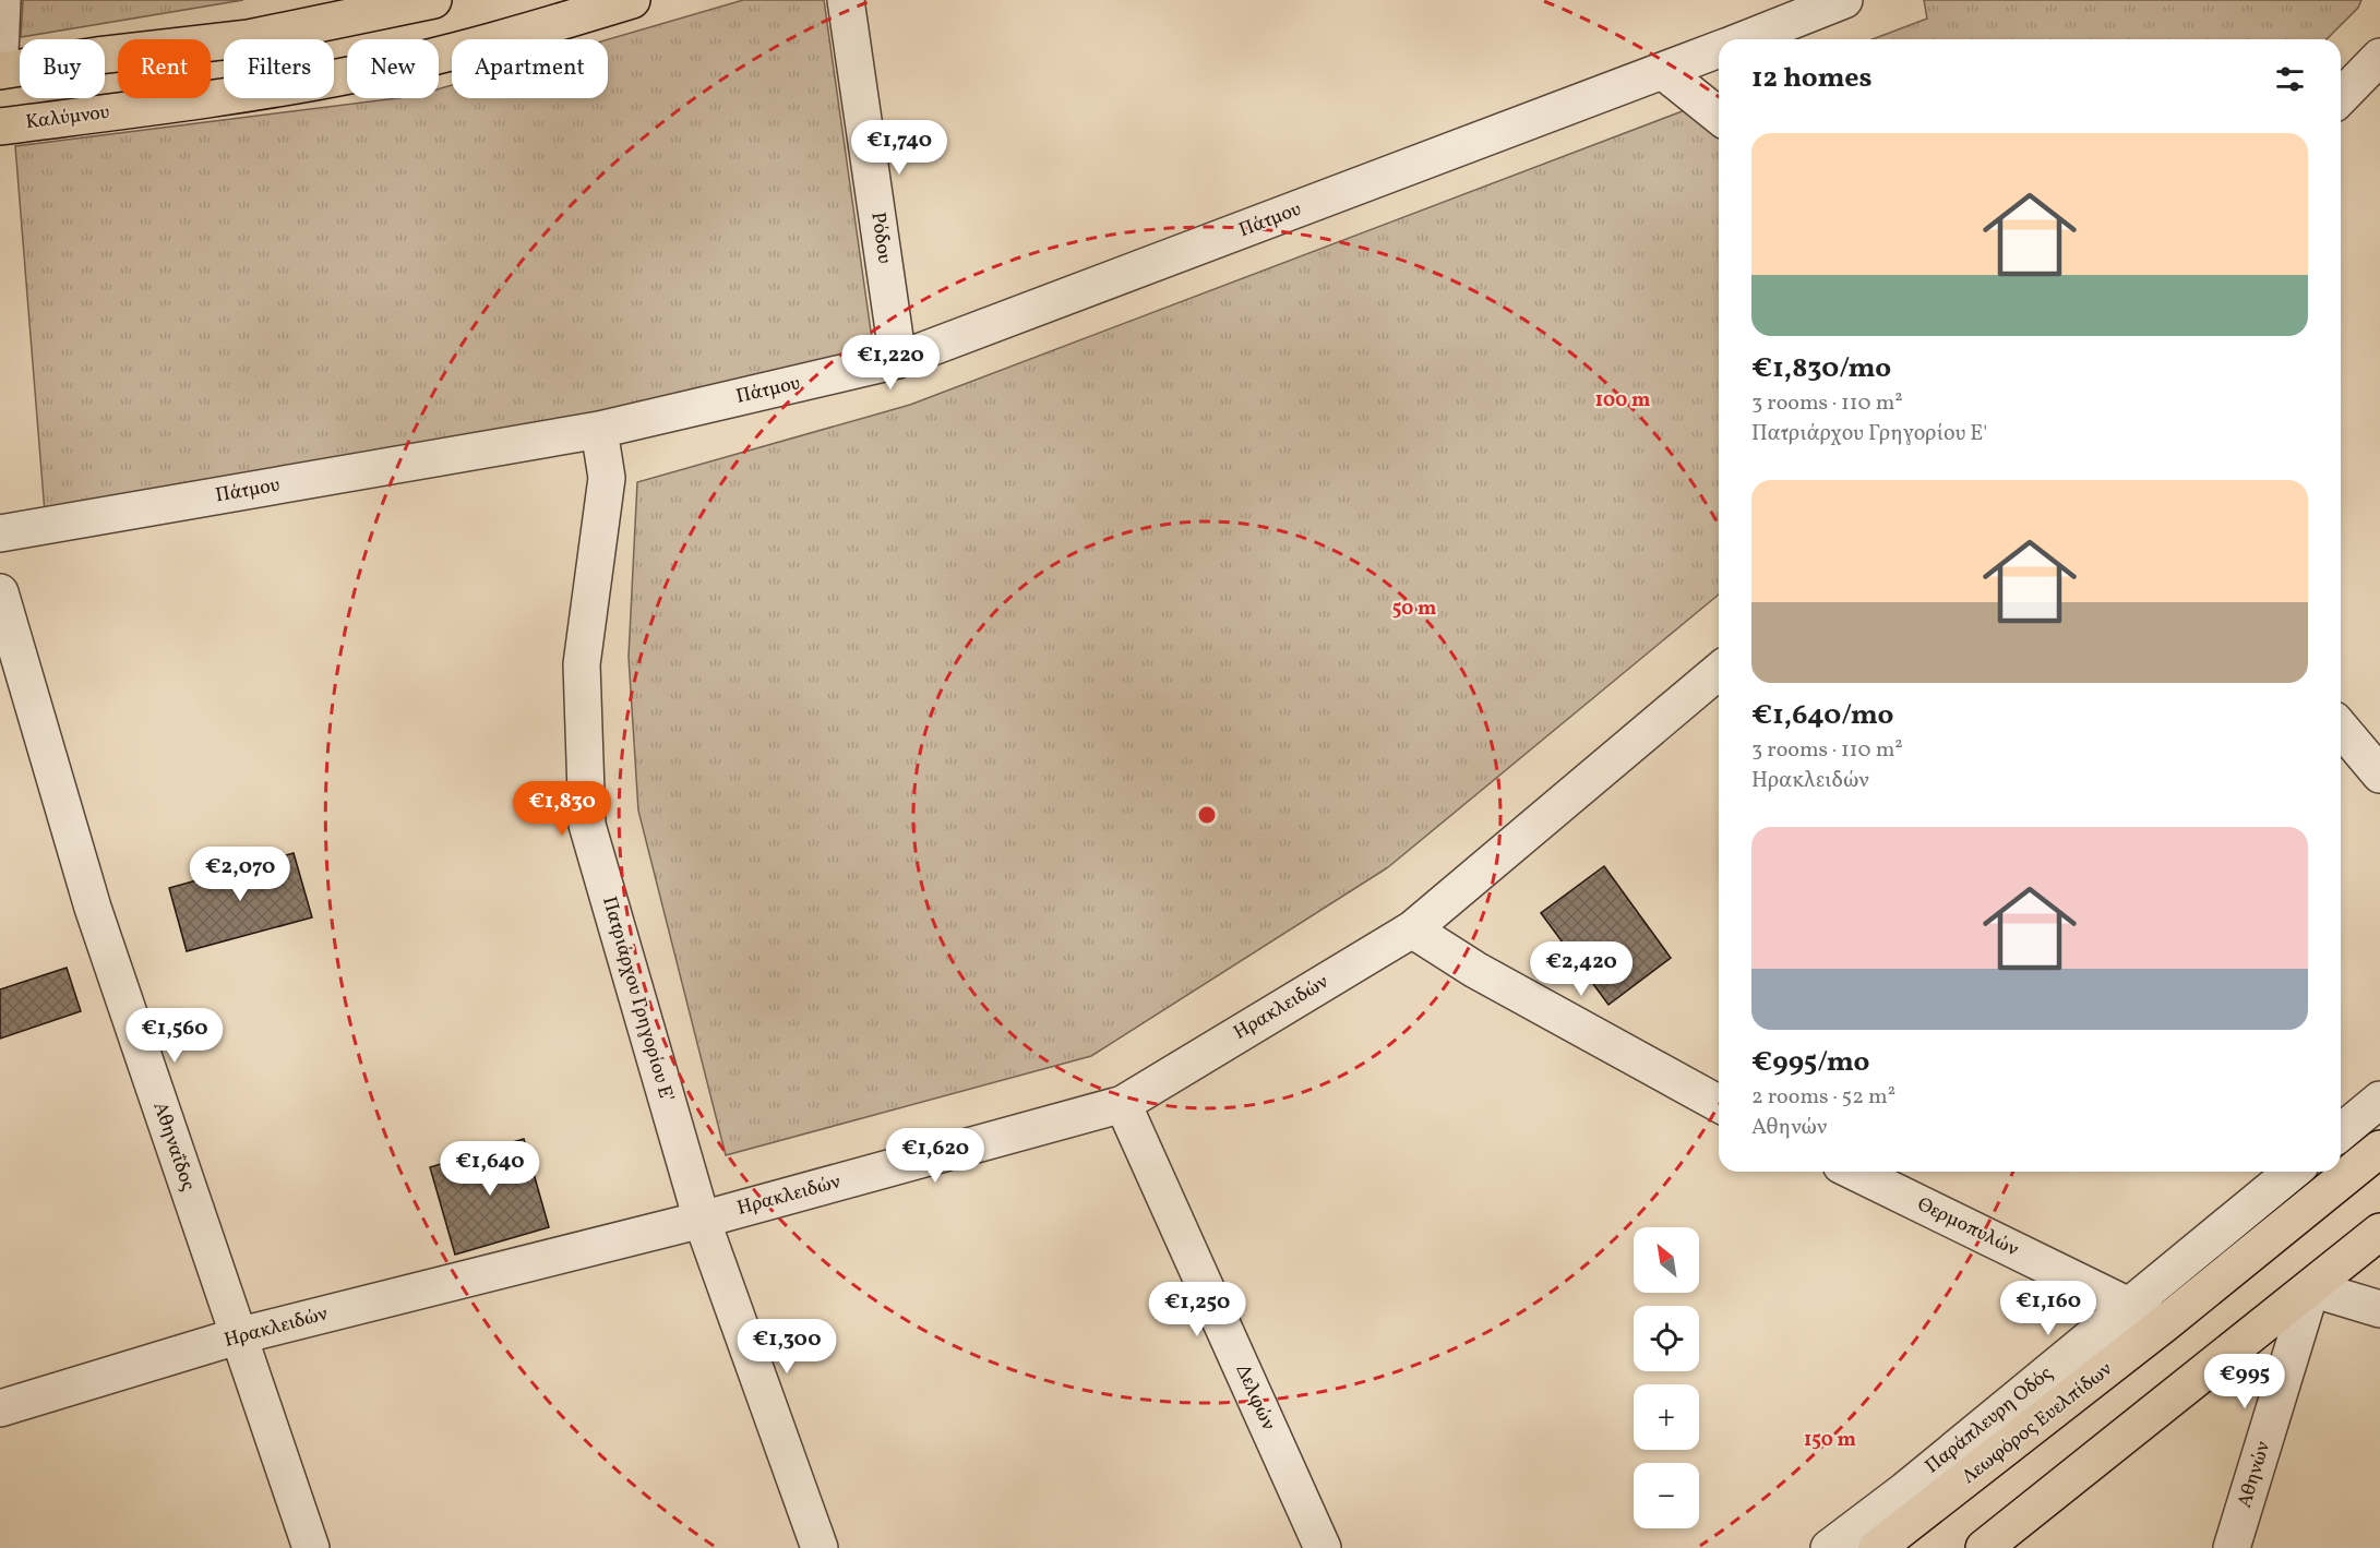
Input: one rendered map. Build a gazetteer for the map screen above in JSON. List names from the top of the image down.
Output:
{
  "streets": {
    "main road": ["Καλύμνου", "Λεωφόρος Ευελπίδων"],
    "street": [
      "Πάτμου",
      "Ρόδου",
      "Πατριάρχου Γρηγορίου Ε'",
      "Ηρακλειδών",
      "Αθηναΐδος",
      "Θερμοπυλών",
      "Δελφών",
      "Παράπλευρη Οδός",
      "Αθηνών"
    ]
  },
  "crossings": [
    ["Πάτμου", "Ρόδου"],
    ["Πάτμου", "Πατριάρχου Γρηγορίου Ε'"],
    ["Πατριάρχου Γρηγορίου Ε'", "Ηρακλειδών"],
    ["Ηρακλειδών", "Αθηναΐδος"],
    ["Ηρακλειδών", "Δελφών"],
    ["Θερμοπυλών", "Παράπλευρη Οδός"],
    ["Θερμοπυλών", "Λεωφόρος Ευελπίδων"]
  ],
  "north": "top left",
  "page": {
    "chip": [
      "Buy",
      "Rent",
      "Filters",
      "New",
      "Apartment"
    ],
    "heading": "12 homes",
    "list": [
      {
        "name": "€1,830/mo",
        "note": "3 rooms · 110 m² · Πατριάρχου Γρηγορίου Ε'"
      },
      {
        "name": "€1,640/mo",
        "note": "3 rooms · 110 m² · Ηρακλειδών"
      },
      {
        "name": "€995/mo",
        "note": "2 rooms · 52 m² · Αθηνών"
      }
    ],
    "price": [
      "€1,740",
      "€1,220",
      "€1,830",
      "€2,070",
      "€2,420",
      "€1,560",
      "€1,620",
      "€1,640",
      "€1,160",
      "€1,250",
      "€1,300",
      "€995"
    ],
    "map_buttons": ["+", "−"]
  },
  "rings": ["100 m", "50 m", "150 m"]
}
